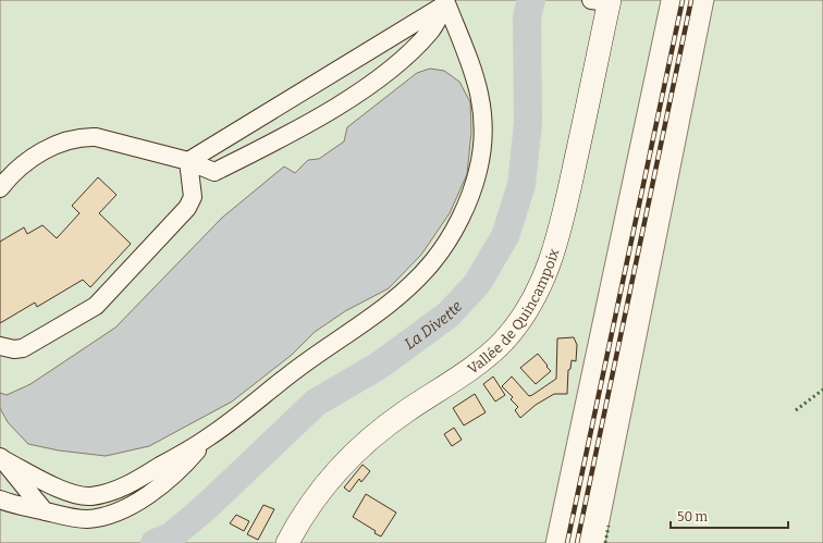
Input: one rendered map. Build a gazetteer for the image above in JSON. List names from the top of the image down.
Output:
{
  "streets": {
    "main road": ["Vallée de Quincampoix"]
  },
  "water": ["La Divette"],
  "scale_bar": "50 m"
}
